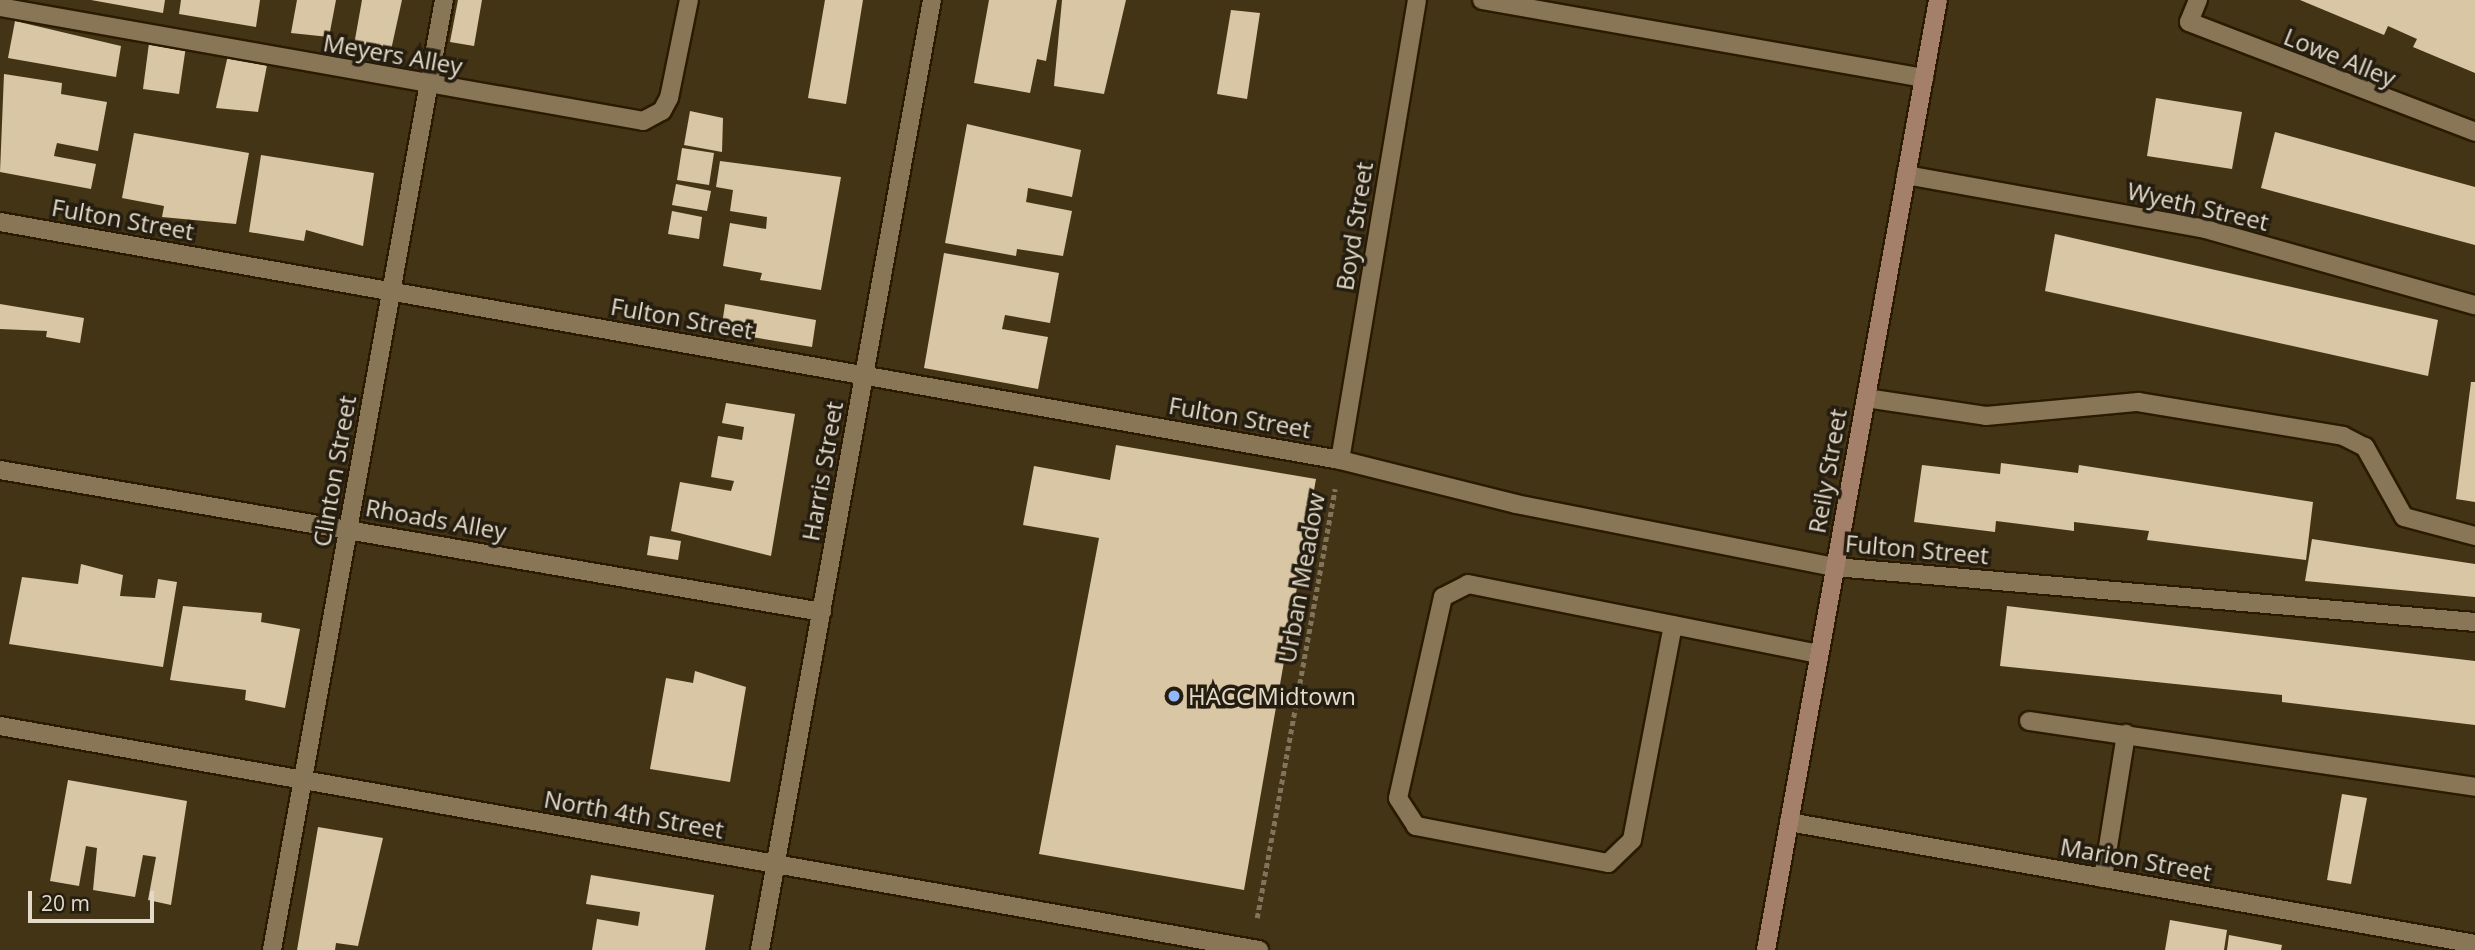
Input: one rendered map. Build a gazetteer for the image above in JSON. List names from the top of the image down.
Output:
{
  "streets": {
    "main road": ["Reily Street"],
    "street": [
      "Meyers Alley",
      "Lowe Alley",
      "Wyeth Street",
      "Fulton Street",
      "Boyd Street",
      "Clinton Street",
      "Harris Street",
      "Rhoads Alley",
      "North 4th Street",
      "Marion Street"
    ],
    "path": ["Urban Meadow"]
  },
  "crossings": [
    ["Meyers Alley", "Clinton Street"],
    ["Wyeth Street", "Reily Street"],
    ["Fulton Street", "Boyd Street"],
    ["Fulton Street", "Clinton Street"],
    ["Fulton Street", "Harris Street"],
    ["Fulton Street", "Reily Street"],
    ["Fulton Street", "Urban Meadow"],
    ["Boyd Street", "Urban Meadow"],
    ["Clinton Street", "Rhoads Alley"],
    ["Clinton Street", "North 4th Street"],
    ["Harris Street", "Rhoads Alley"],
    ["Harris Street", "North 4th Street"],
    ["Reily Street", "Marion Street"],
    ["Urban Meadow", "North 4th Street"]
  ],
  "places": ["HACC Midtown"],
  "scale_bar": "20 m"
}
